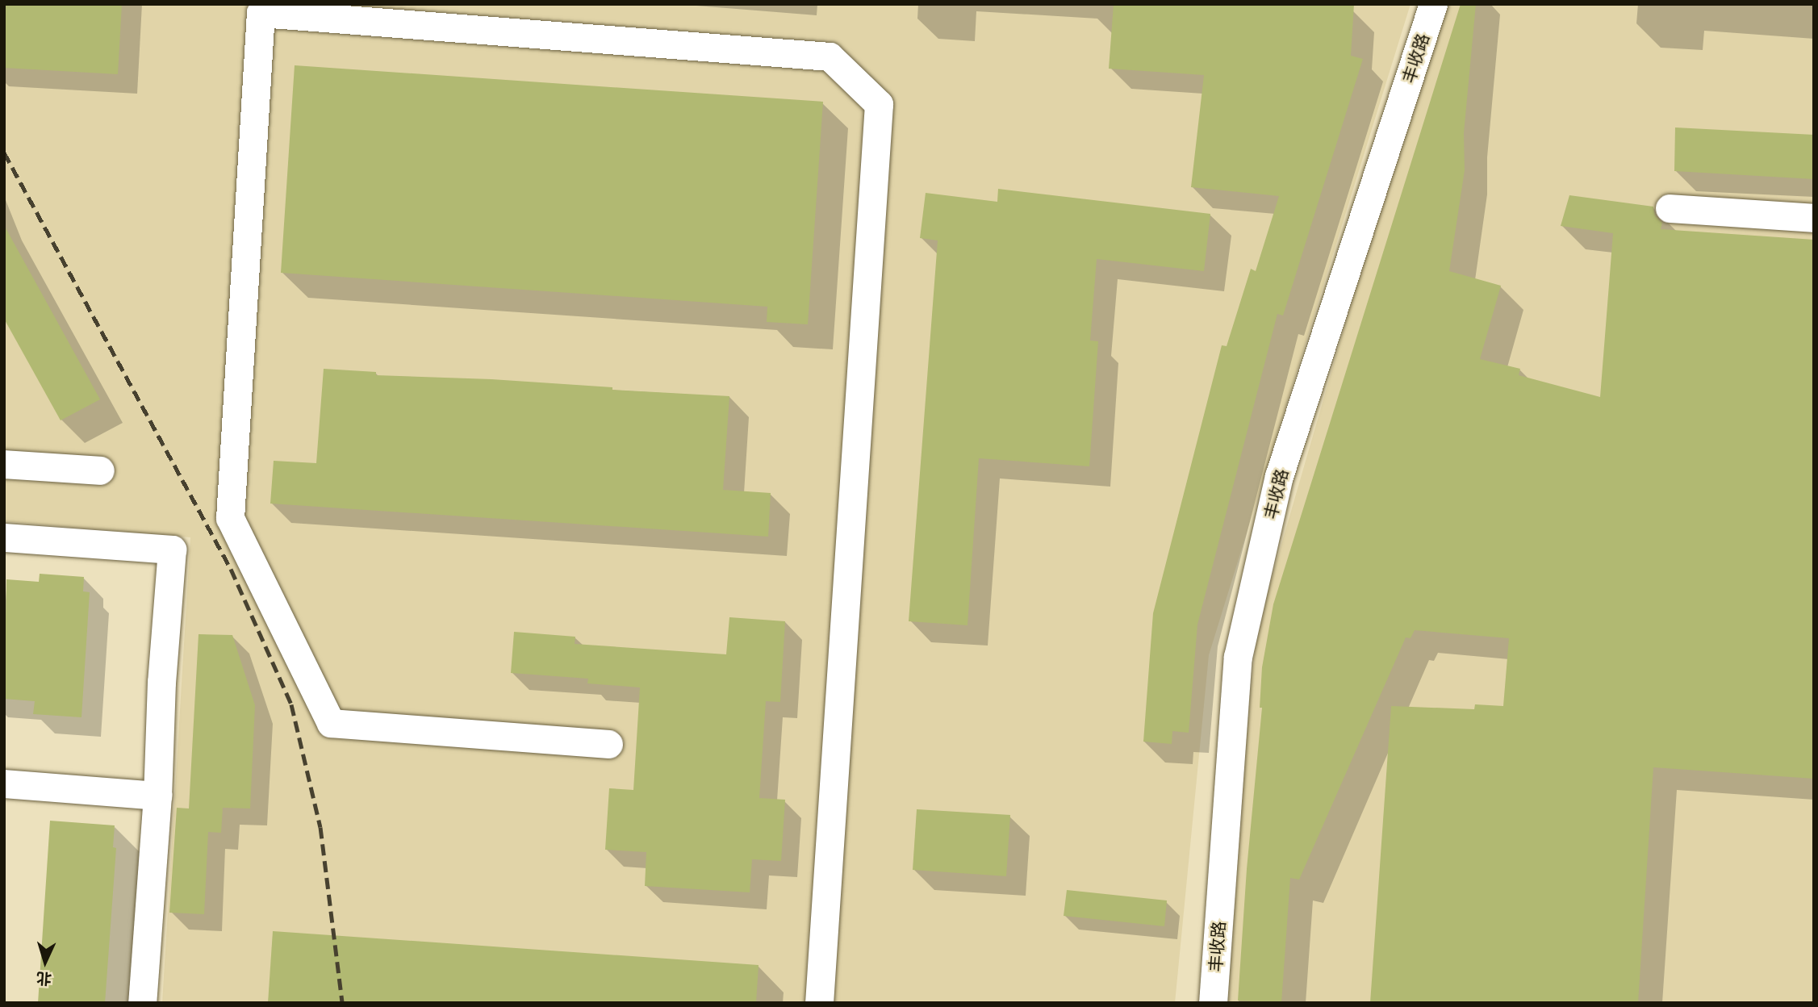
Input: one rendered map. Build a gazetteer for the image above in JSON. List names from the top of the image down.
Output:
{
  "streets": {
    "street": ["丰收路"]
  },
  "north": "bottom"
}
